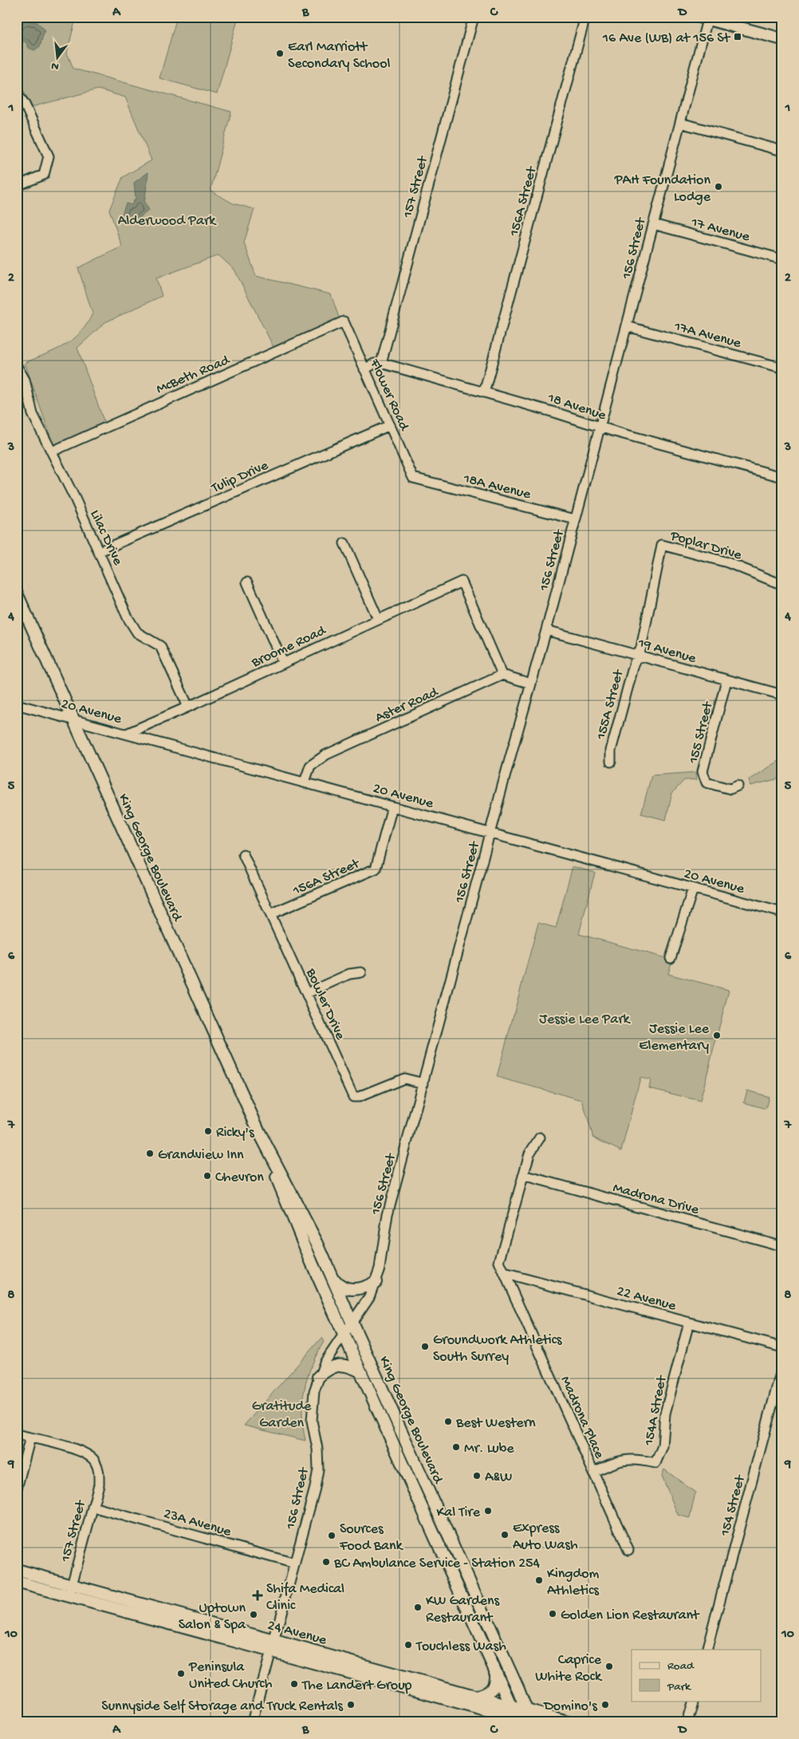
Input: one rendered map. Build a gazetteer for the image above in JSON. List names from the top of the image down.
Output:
{
  "streets": {
    "main road": ["King George Boulevard", "24 Avenue"],
    "street": [
      "157 Street",
      "156A Street",
      "17 Avenue",
      "156 Street",
      "17A Avenue",
      "McBeth Road",
      "Flower Road",
      "18 Avenue",
      "Tulip Drive",
      "18A Avenue",
      "Lilac Drive",
      "Poplar Drive",
      "Broome Road",
      "19 Avenue",
      "Aster Road",
      "155A Street",
      "20 Avenue",
      "155 Street",
      "Bowler Drive",
      "Madrona Drive",
      "22 Avenue",
      "154A Street",
      "Madrona Place",
      "154 Street",
      "23A Avenue"
    ]
  },
  "crossings": [
    ["157 Street", "18 Avenue"],
    ["157 Street", "23A Avenue"],
    ["157 Street", "24 Avenue"],
    ["156A Street", "18 Avenue"],
    ["156A Street", "20 Avenue"],
    ["156A Street", "Bowler Drive"],
    ["17 Avenue", "156 Street"],
    ["156 Street", "17A Avenue"],
    ["156 Street", "18 Avenue"],
    ["156 Street", "18A Avenue"],
    ["156 Street", "19 Avenue"],
    ["156 Street", "20 Avenue"],
    ["156 Street", "King George Boulevard"],
    ["156 Street", "Bowler Drive"],
    ["156 Street", "23A Avenue"],
    ["156 Street", "24 Avenue"],
    ["McBeth Road", "Flower Road"],
    ["McBeth Road", "Lilac Drive"],
    ["Flower Road", "Tulip Drive"],
    ["Flower Road", "18A Avenue"],
    ["Tulip Drive", "Lilac Drive"],
    ["Lilac Drive", "Broome Road"],
    ["Poplar Drive", "19 Avenue"],
    ["Poplar Drive", "155A Street"],
    ["Broome Road", "Aster Road"],
    ["Broome Road", "20 Avenue"],
    ["19 Avenue", "155A Street"],
    ["19 Avenue", "155 Street"],
    ["Aster Road", "20 Avenue"],
    ["20 Avenue", "King George Boulevard"],
    ["King George Boulevard", "24 Avenue"],
    ["22 Avenue", "154A Street"],
    ["22 Avenue", "Madrona Place"],
    ["154A Street", "Madrona Place"]
  ],
  "parks": ["Alderwood Park", "Jessie Lee Park", "Gratitude Garden"],
  "places": {
    "transit": ["16 Ave (WB) at 156 St"],
    "other": [
      "Earl Marriott Secondary School",
      "PAH Foundation Lodge",
      "Jessie Lee Elementary",
      "Ricky's",
      "Grandview Inn",
      "Chevron",
      "Groundwork Athletics South Surrey",
      "Best Western",
      "Mr. Lube",
      "A&W",
      "Kal Tire",
      "Express Auto Wash",
      "Sources Food Bank",
      "BC Ambulance Service - Station 254",
      "Kingdom Athletics",
      "KW Gardens Restaurant",
      "Golden Lion Restaurant",
      "Uptown Salon & Spa",
      "Touchless Wash",
      "Caprice White Rock",
      "Peninsula United Church",
      "The Landert Group",
      "Sunnyside Self Storage and Truck Rentals",
      "Domino's"
    ],
    "health": ["Shifa Medical Clinic"]
  },
  "legend": ["Road", "Park"],
  "north": "bottom",
  "grid": {
    "columns": [
      "A",
      "B",
      "C",
      "D"
    ],
    "rows": [
      "1",
      "2",
      "3",
      "4",
      "5",
      "6",
      "7",
      "8",
      "9",
      "10"
    ]
  }
}
